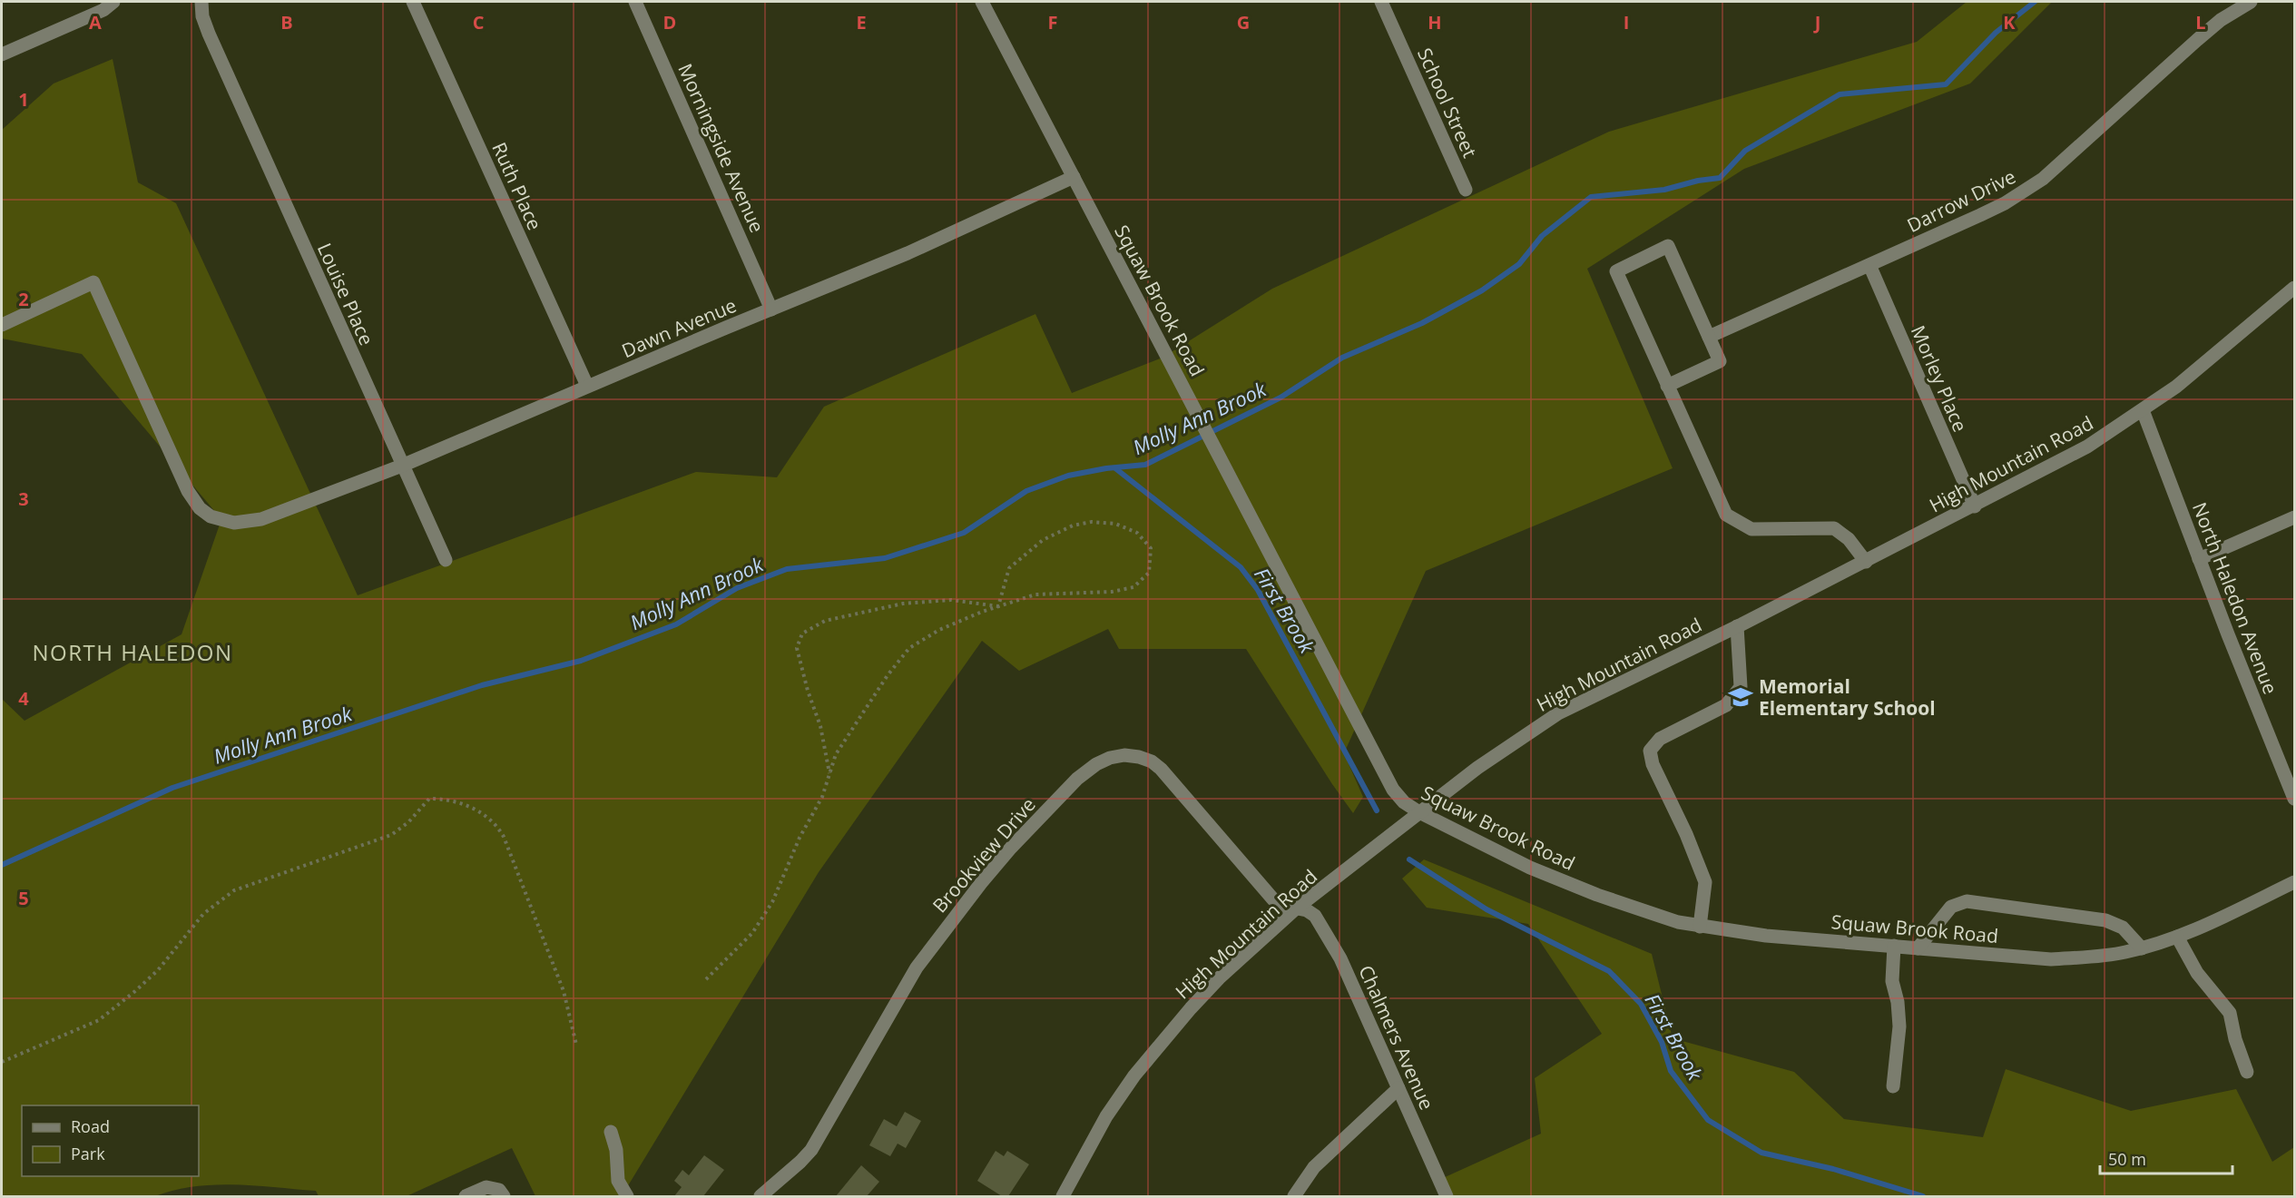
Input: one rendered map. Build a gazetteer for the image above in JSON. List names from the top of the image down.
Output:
{
  "streets": {
    "street": [
      "School Street",
      "Morningside Avenue",
      "Ruth Place",
      "Darrow Drive",
      "Louise Place",
      "Squaw Brook Road",
      "Dawn Avenue",
      "Morley Place",
      "High Mountain Road",
      "North Haledon Avenue",
      "Brookview Drive",
      "Chalmers Avenue"
    ]
  },
  "crossings": [
    ["Morningside Avenue", "Dawn Avenue"],
    ["Ruth Place", "Dawn Avenue"],
    ["Darrow Drive", "Morley Place"],
    ["Louise Place", "Dawn Avenue"],
    ["Squaw Brook Road", "Dawn Avenue"],
    ["Squaw Brook Road", "High Mountain Road"],
    ["Morley Place", "High Mountain Road"],
    ["High Mountain Road", "North Haledon Avenue"],
    ["High Mountain Road", "Brookview Drive"],
    ["High Mountain Road", "Chalmers Avenue"],
    ["Brookview Drive", "Chalmers Avenue"]
  ],
  "districts": ["NORTH HALEDON"],
  "water": ["Molly Ann Brook", "First Brook"],
  "places": {
    "school or university": ["Memorial Elementary School"]
  },
  "legend": ["Road", "Park"],
  "scale_bar": "50 m",
  "grid": {
    "columns": [
      "A",
      "B",
      "C",
      "D",
      "E",
      "F",
      "G",
      "H",
      "I",
      "J",
      "K",
      "L"
    ],
    "rows": [
      "1",
      "2",
      "3",
      "4",
      "5"
    ]
  }
}
